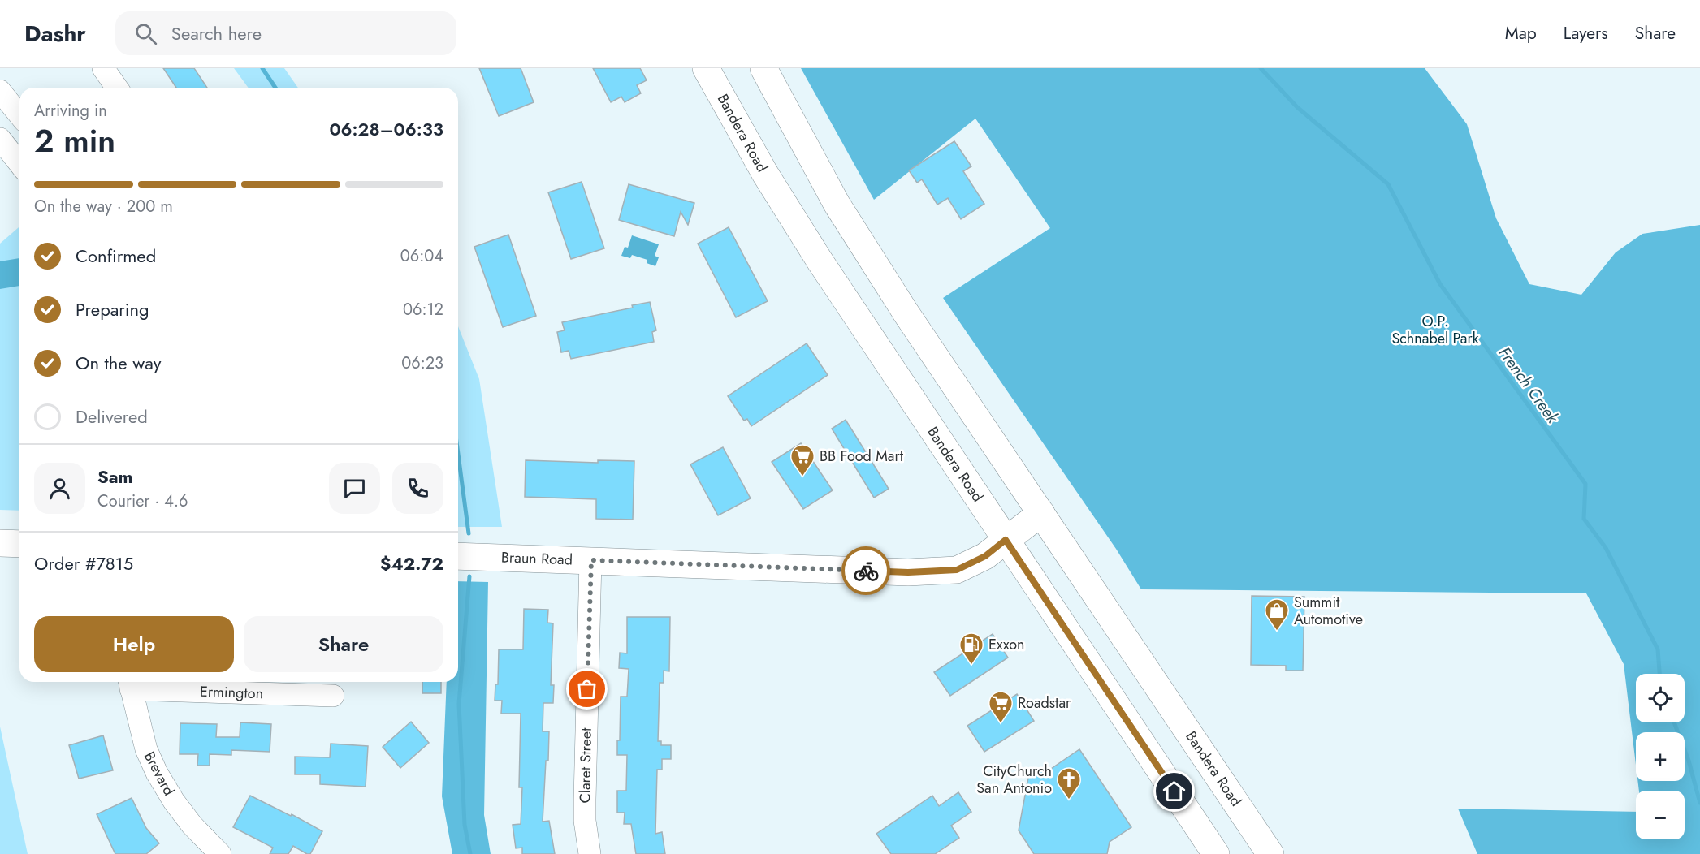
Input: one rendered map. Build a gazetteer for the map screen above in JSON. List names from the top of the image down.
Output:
{
  "streets": {
    "main road": ["Bandera Road", "Braun Road"],
    "street": ["Ermington", "Claret Street", "Brevard"]
  },
  "crossings": [
    ["Bandera Road", "Braun Road"],
    ["Braun Road", "Claret Street"],
    ["Ermington", "Brevard"]
  ],
  "water": ["French Creek"],
  "parks": ["O.P. Schnabel Park"],
  "places": {
    "supermarket": ["BB Food Mart", "Roadstar"],
    "shop": ["Summit Automotive"],
    "fuel station": ["Exxon"],
    "church": ["CityChurch San Antonio"]
  },
  "page": {
    "header": "Dashr",
    "search": "Search here",
    "nav": ["Map", "Layers", "Share"],
    "heading": ["2 min", "Arriving in", "06:28–06:33"],
    "panel": [
      "Sam",
      "Courier · 4.6",
      "Order #7815",
      "$42.72"
    ],
    "bar": "On the way · 200 m",
    "list": [
      ["Confirmed", "06:04"],
      ["Preparing", "06:12"],
      ["On the way", "06:23"],
      "Delivered"
    ],
    "buttons": ["Help", "Share"],
    "map_buttons": ["+", "−"]
  }
}
